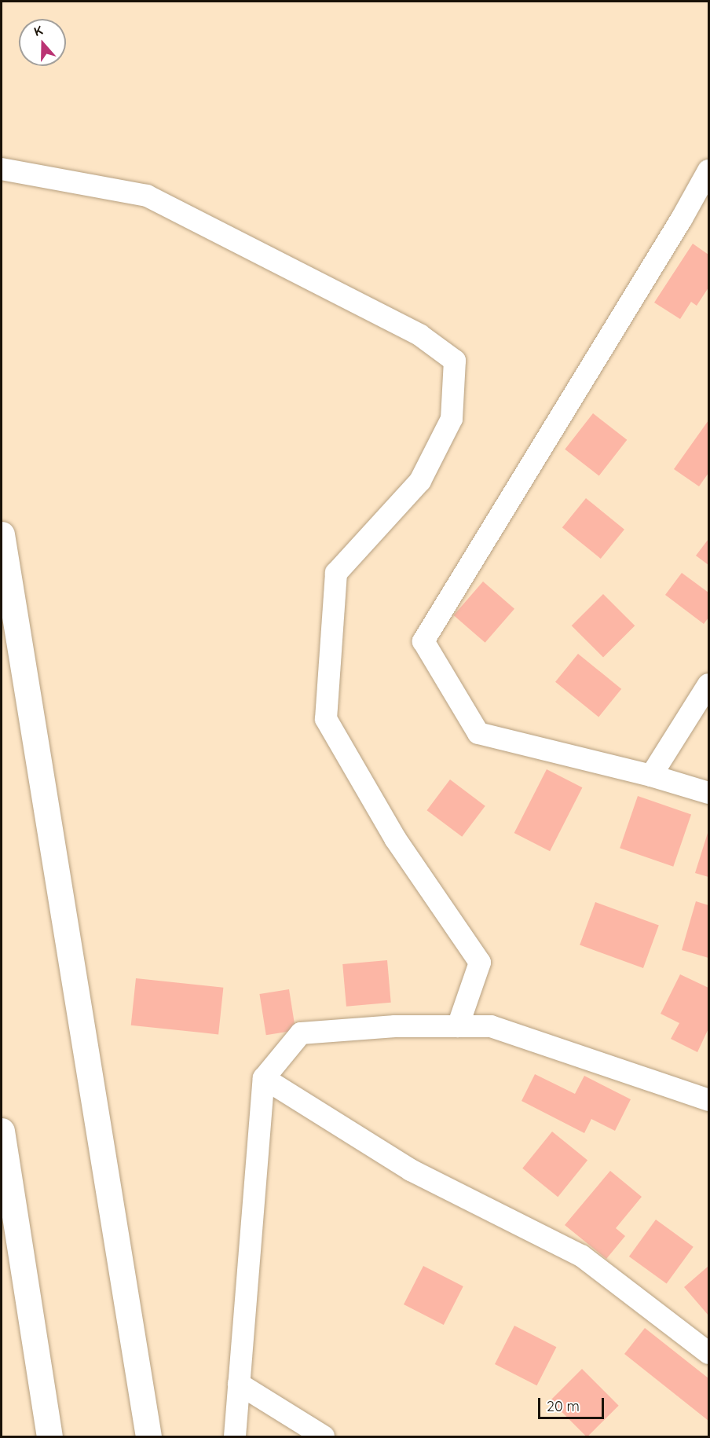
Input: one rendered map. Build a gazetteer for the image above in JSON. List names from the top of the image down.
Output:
{
  "scale_bar": "20 m",
  "north": "top"
}
